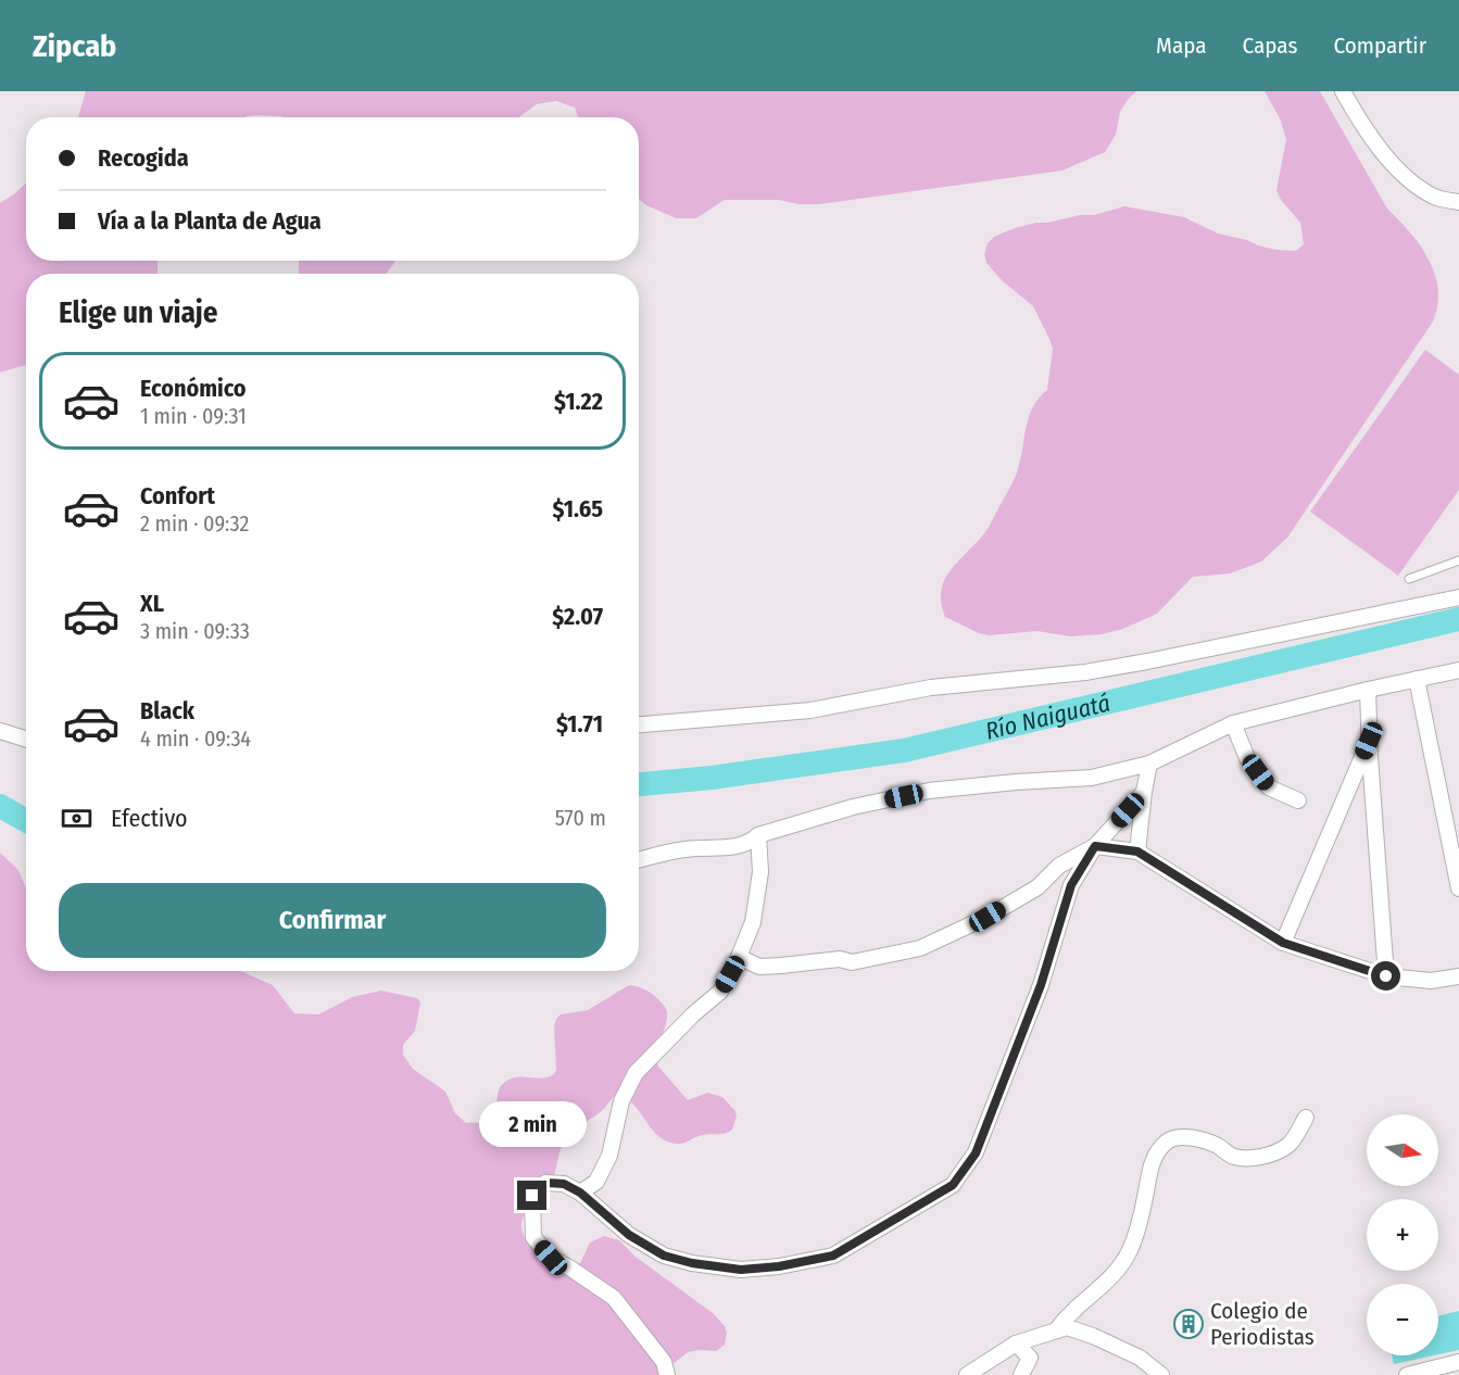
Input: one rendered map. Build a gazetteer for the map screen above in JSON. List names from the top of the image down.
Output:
{
  "water": ["Río Naiguatá"],
  "places": {
    "building": ["Colegio de Periodistas"]
  },
  "north": "right",
  "page": {
    "header": "Zipcab",
    "nav": ["Mapa", "Capas", "Compartir"],
    "banner": ["Recogida", "Vía a la Planta de Agua"],
    "heading": "Elige un viaje",
    "list": [
      {
        "name": "Económico",
        "note": "1 min · 09:31",
        "value": "$1.22"
      },
      {
        "name": "Confort",
        "note": "2 min · 09:32",
        "value": "$1.65"
      },
      {
        "name": "XL",
        "note": "3 min · 09:33",
        "value": "$2.07"
      },
      {
        "name": "Black",
        "note": "4 min · 09:34",
        "value": "$1.71"
      }
    ],
    "pay": ["Efectivo", "570 m"],
    "buttons": "Confirmar",
    "bubble": "2 min",
    "map_buttons": ["+", "−"]
  }
}
